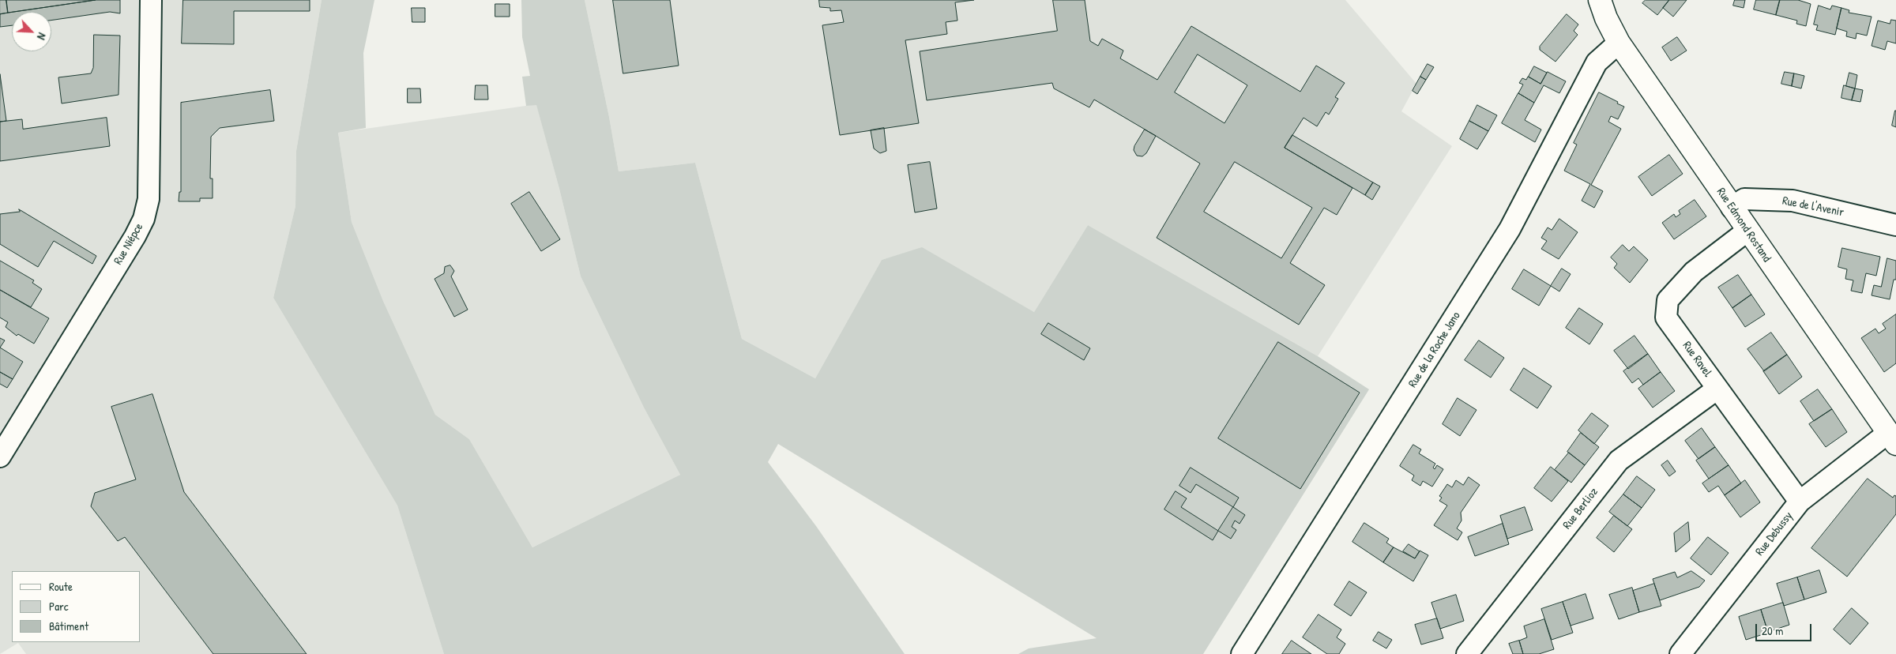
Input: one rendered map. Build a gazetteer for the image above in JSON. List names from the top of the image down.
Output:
{
  "streets": {
    "street": [
      "Rue de l'Avenir",
      "Rue Edmond Rostand",
      "Rue Niépce",
      "Rue de la Roche Jano",
      "Rue Ravel",
      "Rue Berlioz",
      "Rue Debussy"
    ]
  },
  "crossings": [
    ["Rue de l'Avenir", "Rue Edmond Rostand"],
    ["Rue Edmond Rostand", "Rue de la Roche Jano"],
    ["Rue Edmond Rostand", "Rue Ravel"],
    ["Rue Edmond Rostand", "Rue Debussy"],
    ["Rue Ravel", "Rue Berlioz"],
    ["Rue Ravel", "Rue Debussy"]
  ],
  "legend": ["Route", "Parc", "Bâtiment"],
  "scale_bar": "20 m",
  "north": "bottom right"
}
